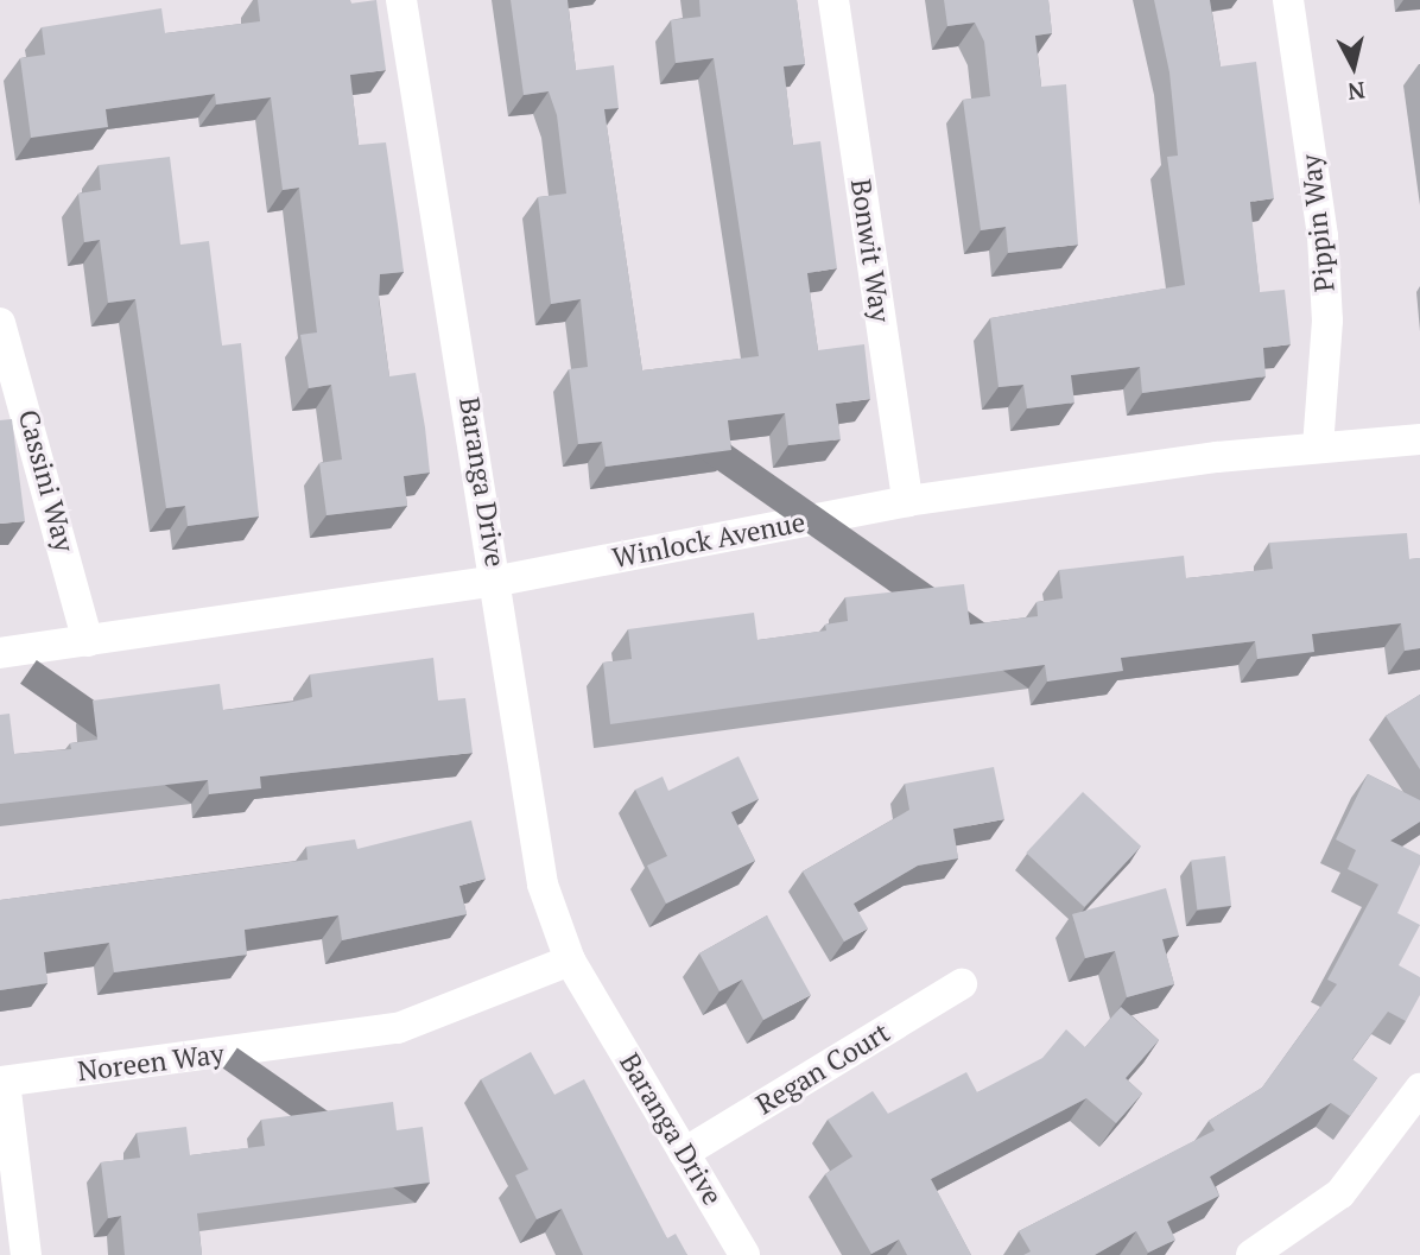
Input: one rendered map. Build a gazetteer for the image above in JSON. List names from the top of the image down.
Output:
{
  "streets": {
    "street": [
      "Pippin Way",
      "Bonwit Way",
      "Cassini Way",
      "Baranga Drive",
      "Winlock Avenue",
      "Noreen Way",
      "Regan Court"
    ]
  },
  "crossings": [
    ["Pippin Way", "Winlock Avenue"],
    ["Bonwit Way", "Winlock Avenue"],
    ["Cassini Way", "Winlock Avenue"],
    ["Baranga Drive", "Winlock Avenue"],
    ["Baranga Drive", "Noreen Way"],
    ["Baranga Drive", "Regan Court"]
  ],
  "north": "bottom"
}
